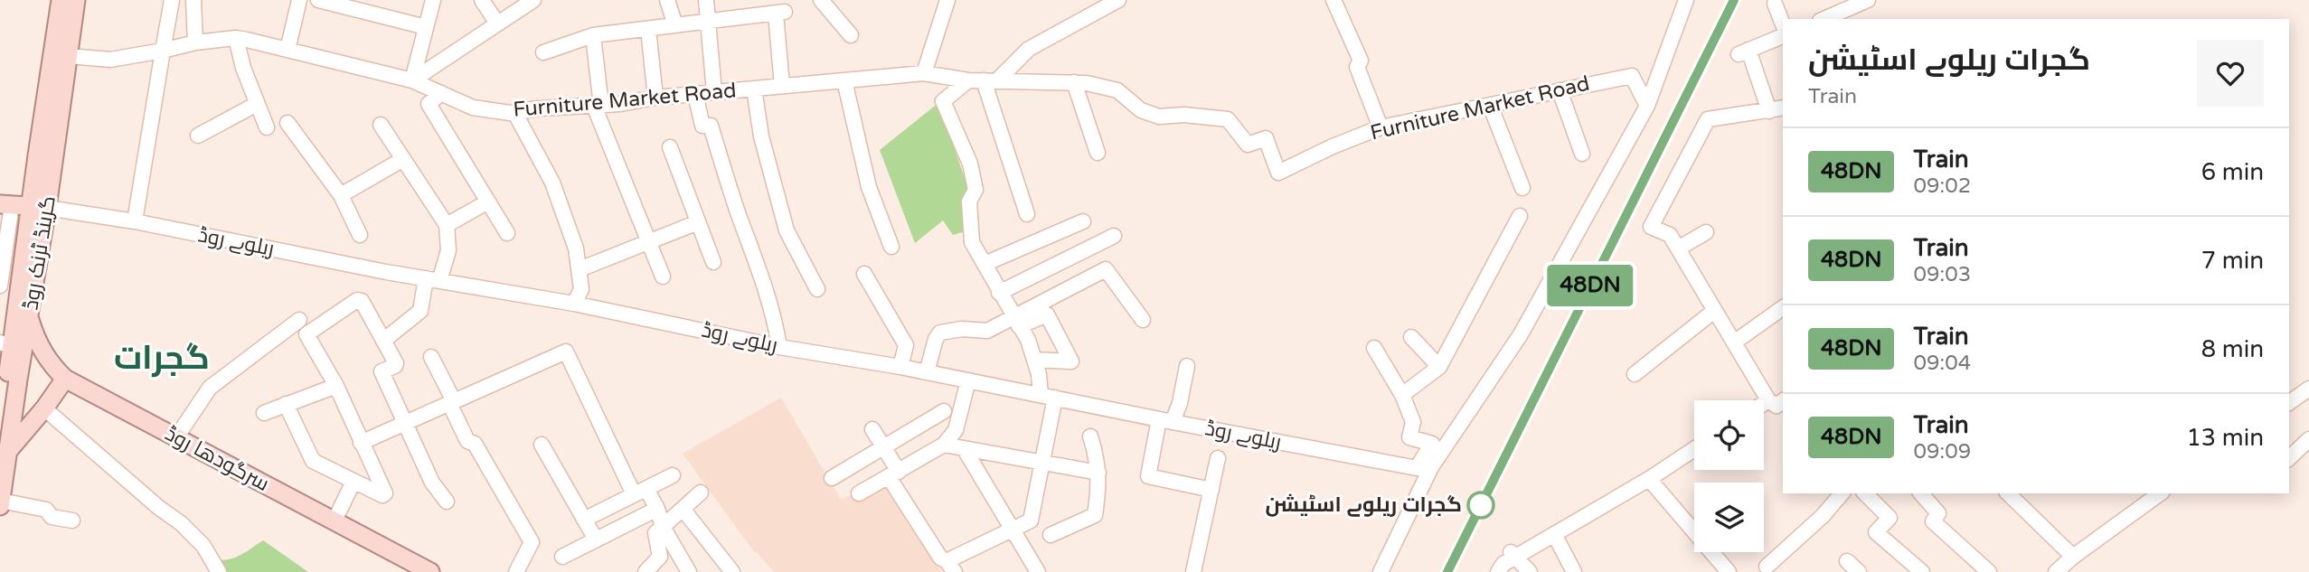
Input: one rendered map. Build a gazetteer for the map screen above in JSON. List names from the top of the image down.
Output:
{
  "streets": {
    "main road": ["گرینڈ ٹرنک روڈ", "سرگودھا روڈ"],
    "street": ["Furniture Market Road", "ریلوے روڈ"]
  },
  "crossings": [
    ["Furniture Market Road", "گرینڈ ٹرنک روڈ"],
    ["ریلوے روڈ", "گرینڈ ٹرنک روڈ"],
    ["گرینڈ ٹرنک روڈ", "سرگودھا روڈ"]
  ],
  "districts": ["گجرات"],
  "places": ["گجرات ریلوے اسٹیشن"],
  "page": {
    "on_map": "48DN",
    "heading": ["گجرات ریلوے اسٹیشن", "Train"],
    "list": [
      {
        "mark": "48DN",
        "name": "Train",
        "note": "09:02",
        "value": "6 min"
      },
      {
        "mark": "48DN",
        "name": "Train",
        "note": "09:03",
        "value": "7 min"
      },
      {
        "mark": "48DN",
        "name": "Train",
        "note": "09:04",
        "value": "8 min"
      },
      {
        "mark": "48DN",
        "name": "Train",
        "note": "09:09",
        "value": "13 min"
      }
    ]
  }
}
